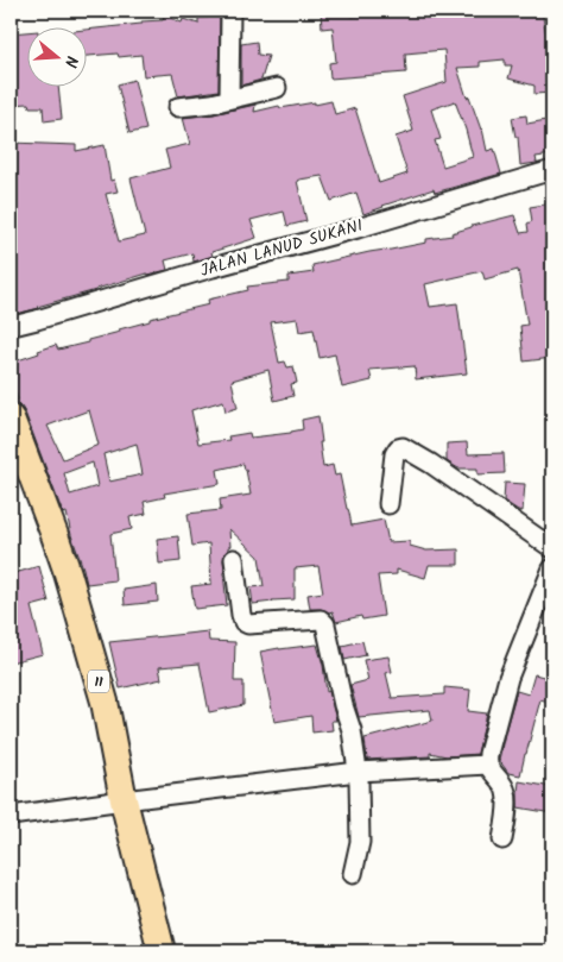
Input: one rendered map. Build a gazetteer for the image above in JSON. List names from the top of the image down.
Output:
{
  "streets": {
    "highway": ["11"],
    "street": ["JALAN LANUD SUKANI"]
  },
  "north": "right"
}
